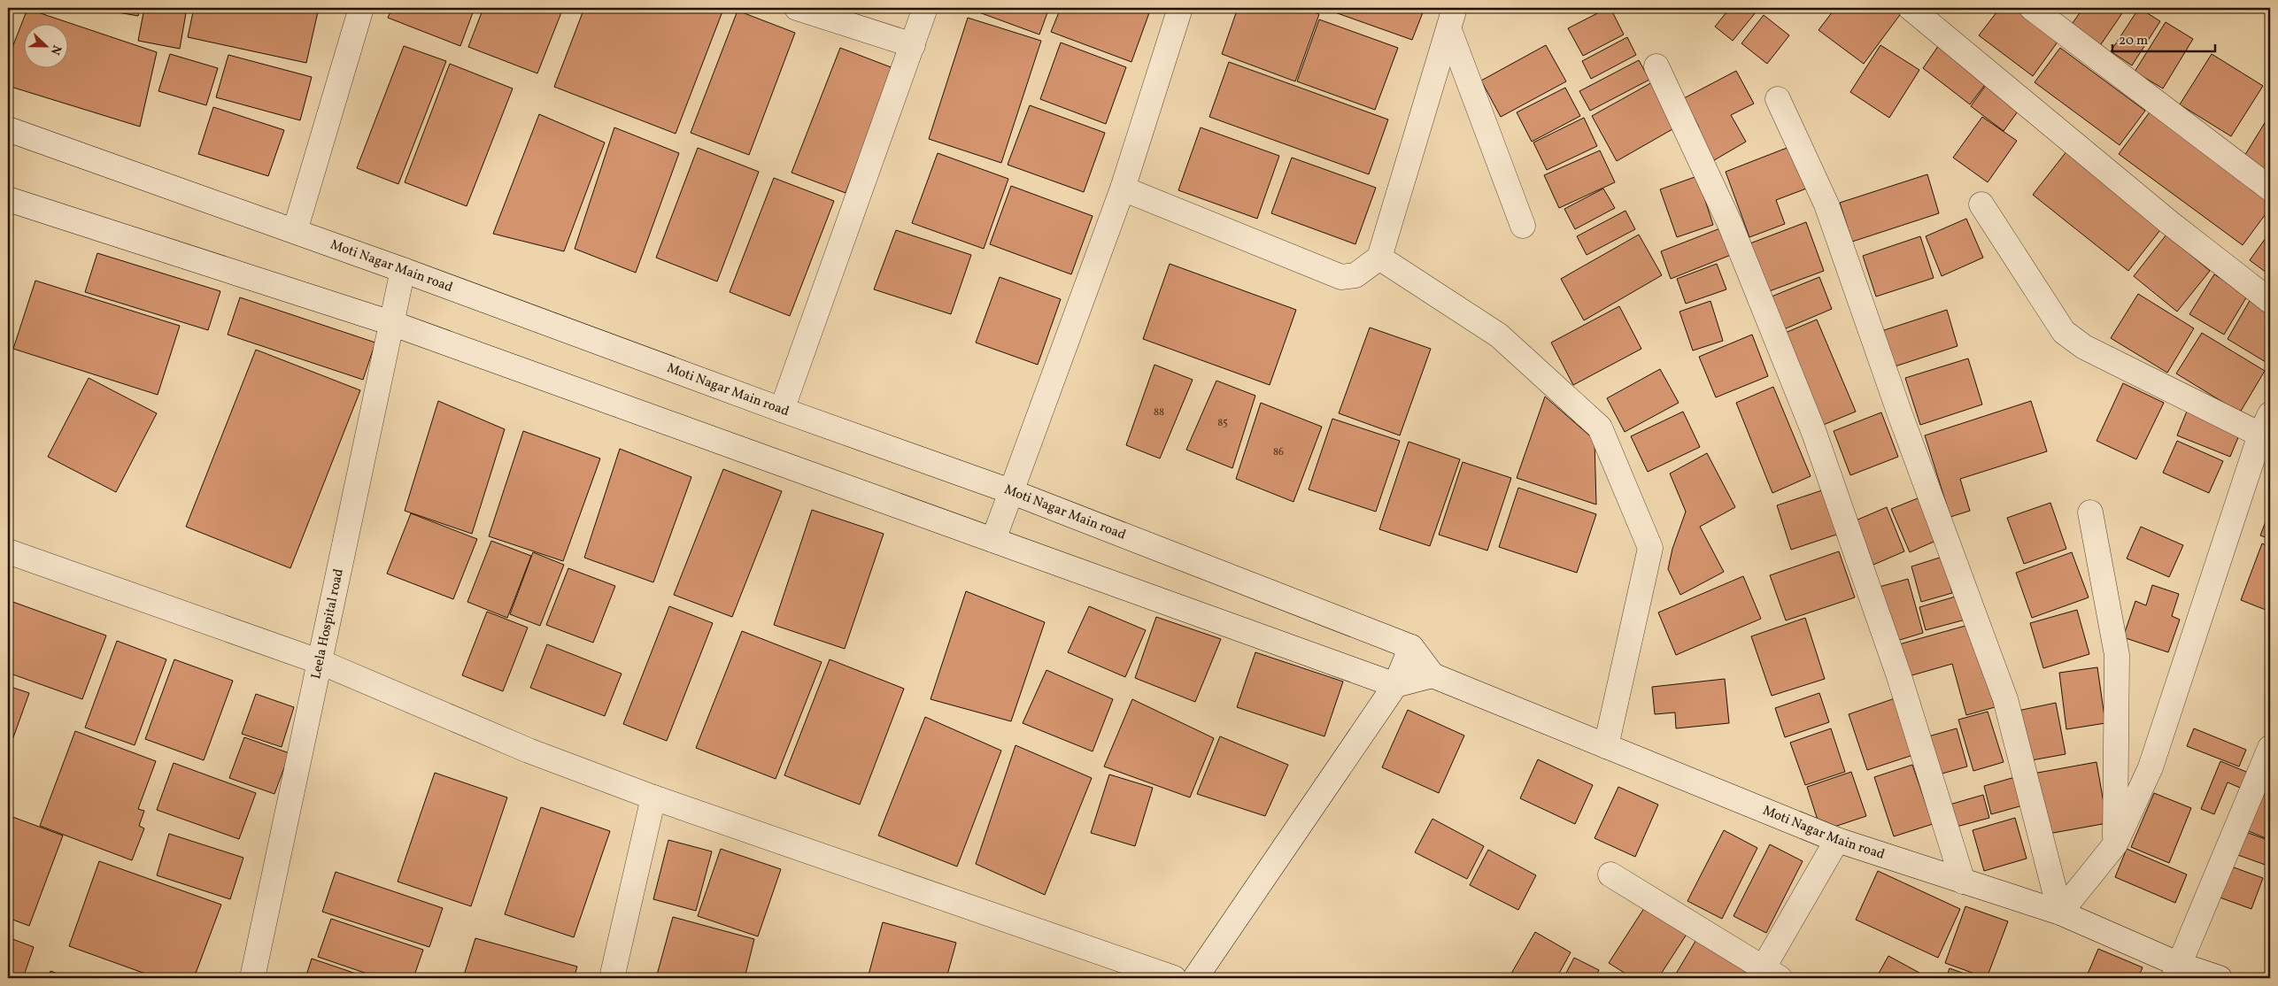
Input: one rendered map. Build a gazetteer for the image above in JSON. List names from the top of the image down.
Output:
{
  "streets": {
    "street": ["Moti Nagar Main road", "Leela Hospital road"]
  },
  "crossings": [
    ["Moti Nagar Main road", "Leela Hospital road"]
  ],
  "house_numbers": ["88", "85", "86"],
  "scale_bar": "20 m",
  "north": "right"
}
